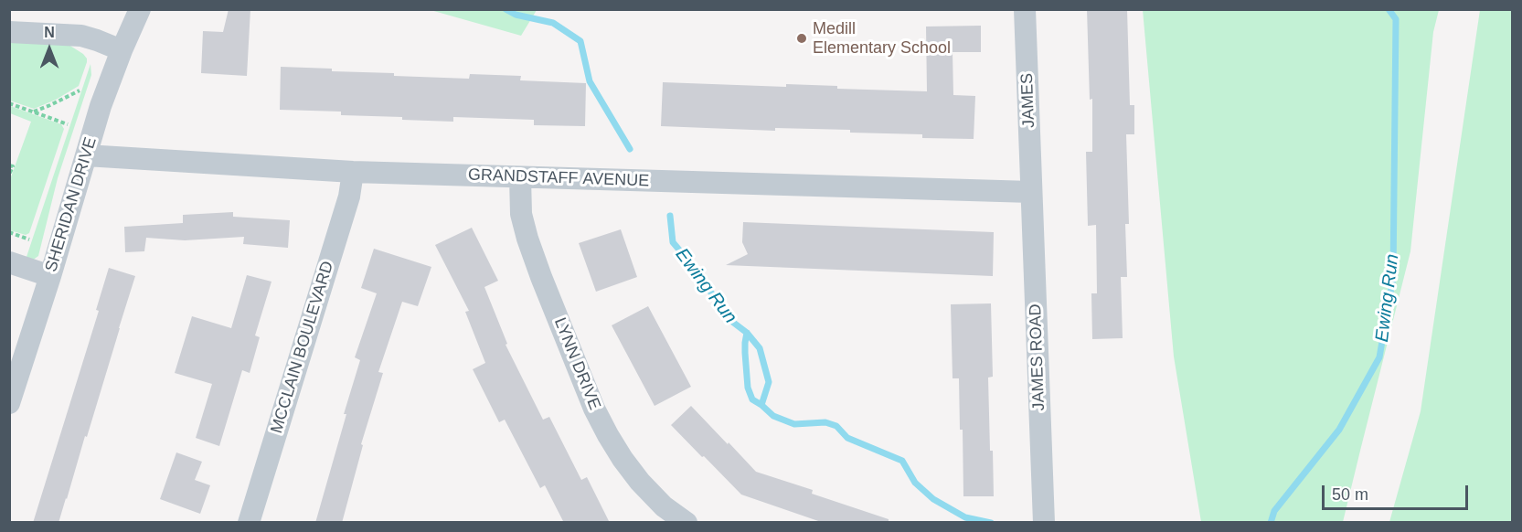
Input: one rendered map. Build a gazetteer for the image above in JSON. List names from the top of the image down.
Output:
{
  "streets": {
    "street": [
      "JAMES",
      "GRANDSTAFF AVENUE",
      "SHERIDAN DRIVE",
      "MCCLAIN BOULEVARD",
      "JAMES ROAD",
      "LYNN DRIVE"
    ]
  },
  "crossings": [
    ["JAMES", "GRANDSTAFF AVENUE"],
    ["JAMES", "JAMES ROAD"],
    ["GRANDSTAFF AVENUE", "SHERIDAN DRIVE"],
    ["GRANDSTAFF AVENUE", "MCCLAIN BOULEVARD"],
    ["GRANDSTAFF AVENUE", "JAMES ROAD"],
    ["GRANDSTAFF AVENUE", "LYNN DRIVE"]
  ],
  "water": ["Ewing Run"],
  "places": ["Medill Elementary School"],
  "scale_bar": "50 m",
  "north": "top"
}
